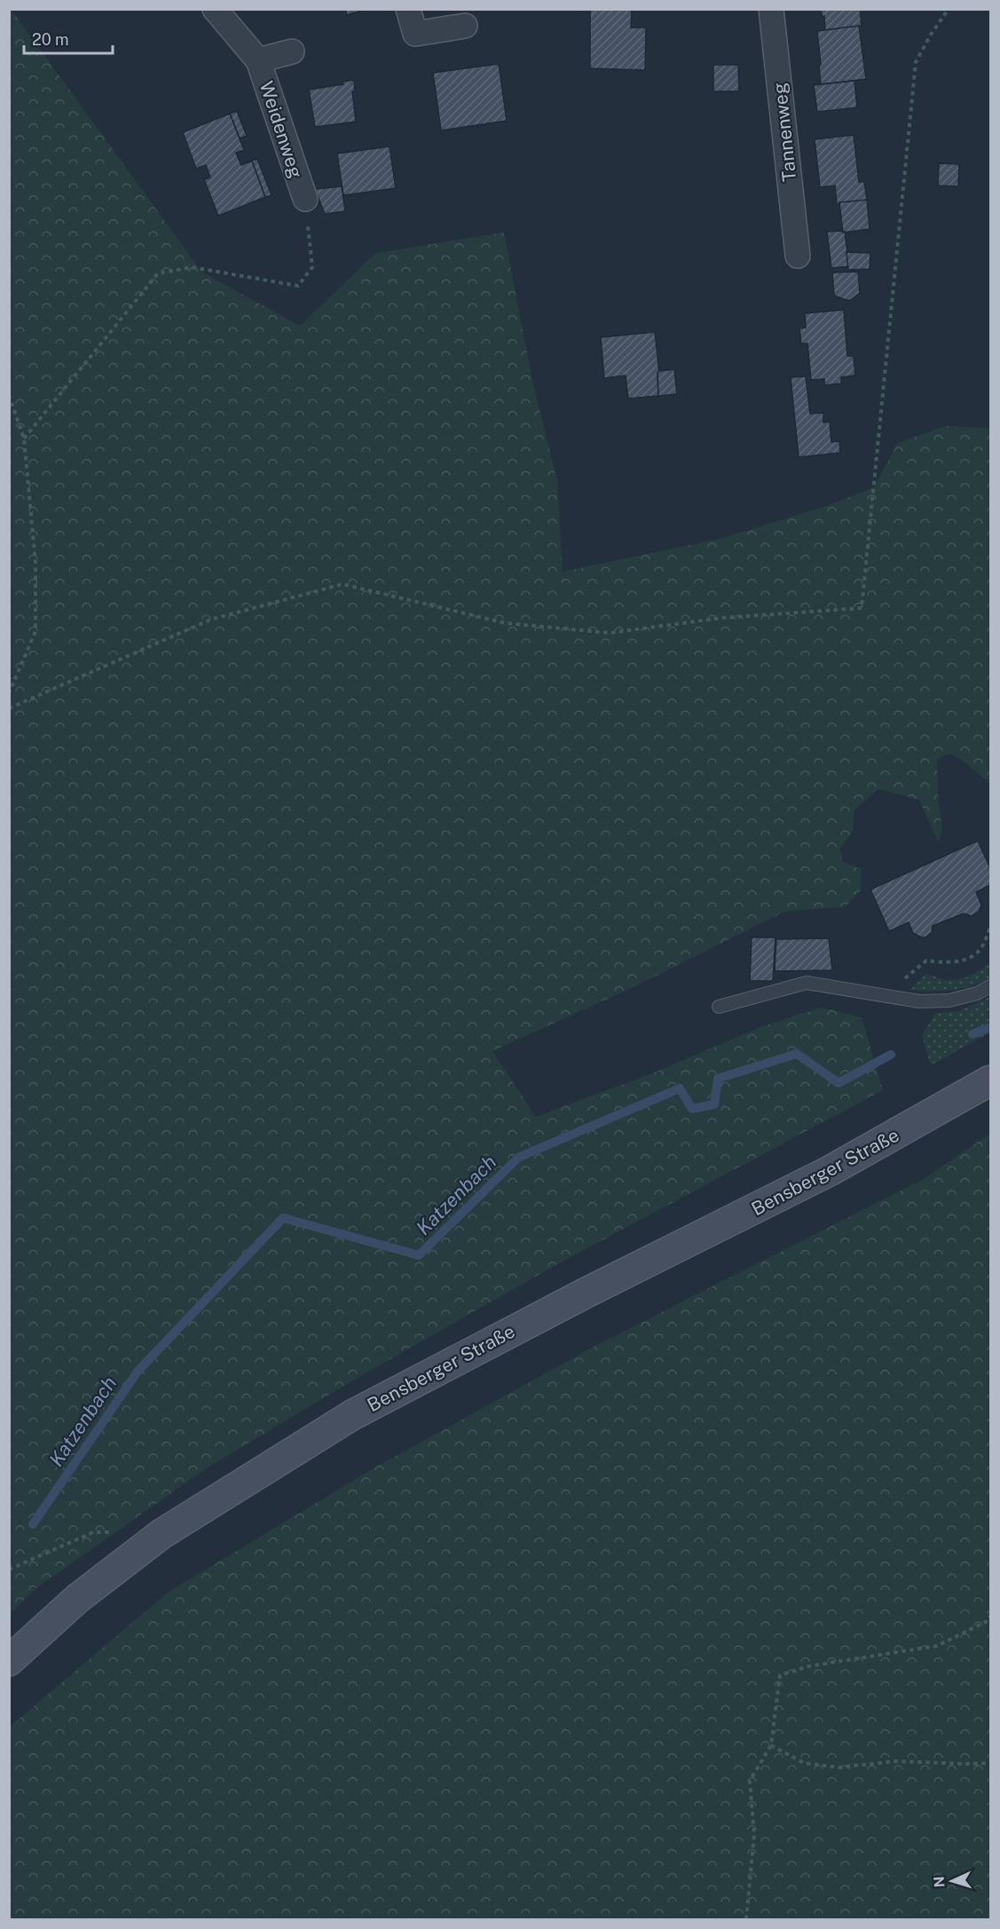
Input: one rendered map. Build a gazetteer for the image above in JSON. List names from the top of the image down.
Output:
{
  "streets": {
    "main road": ["Bensberger Straße"],
    "street": ["Weidenweg", "Tannenweg"]
  },
  "water": ["Katzenbach"],
  "scale_bar": "20 m",
  "north": "left"
}
